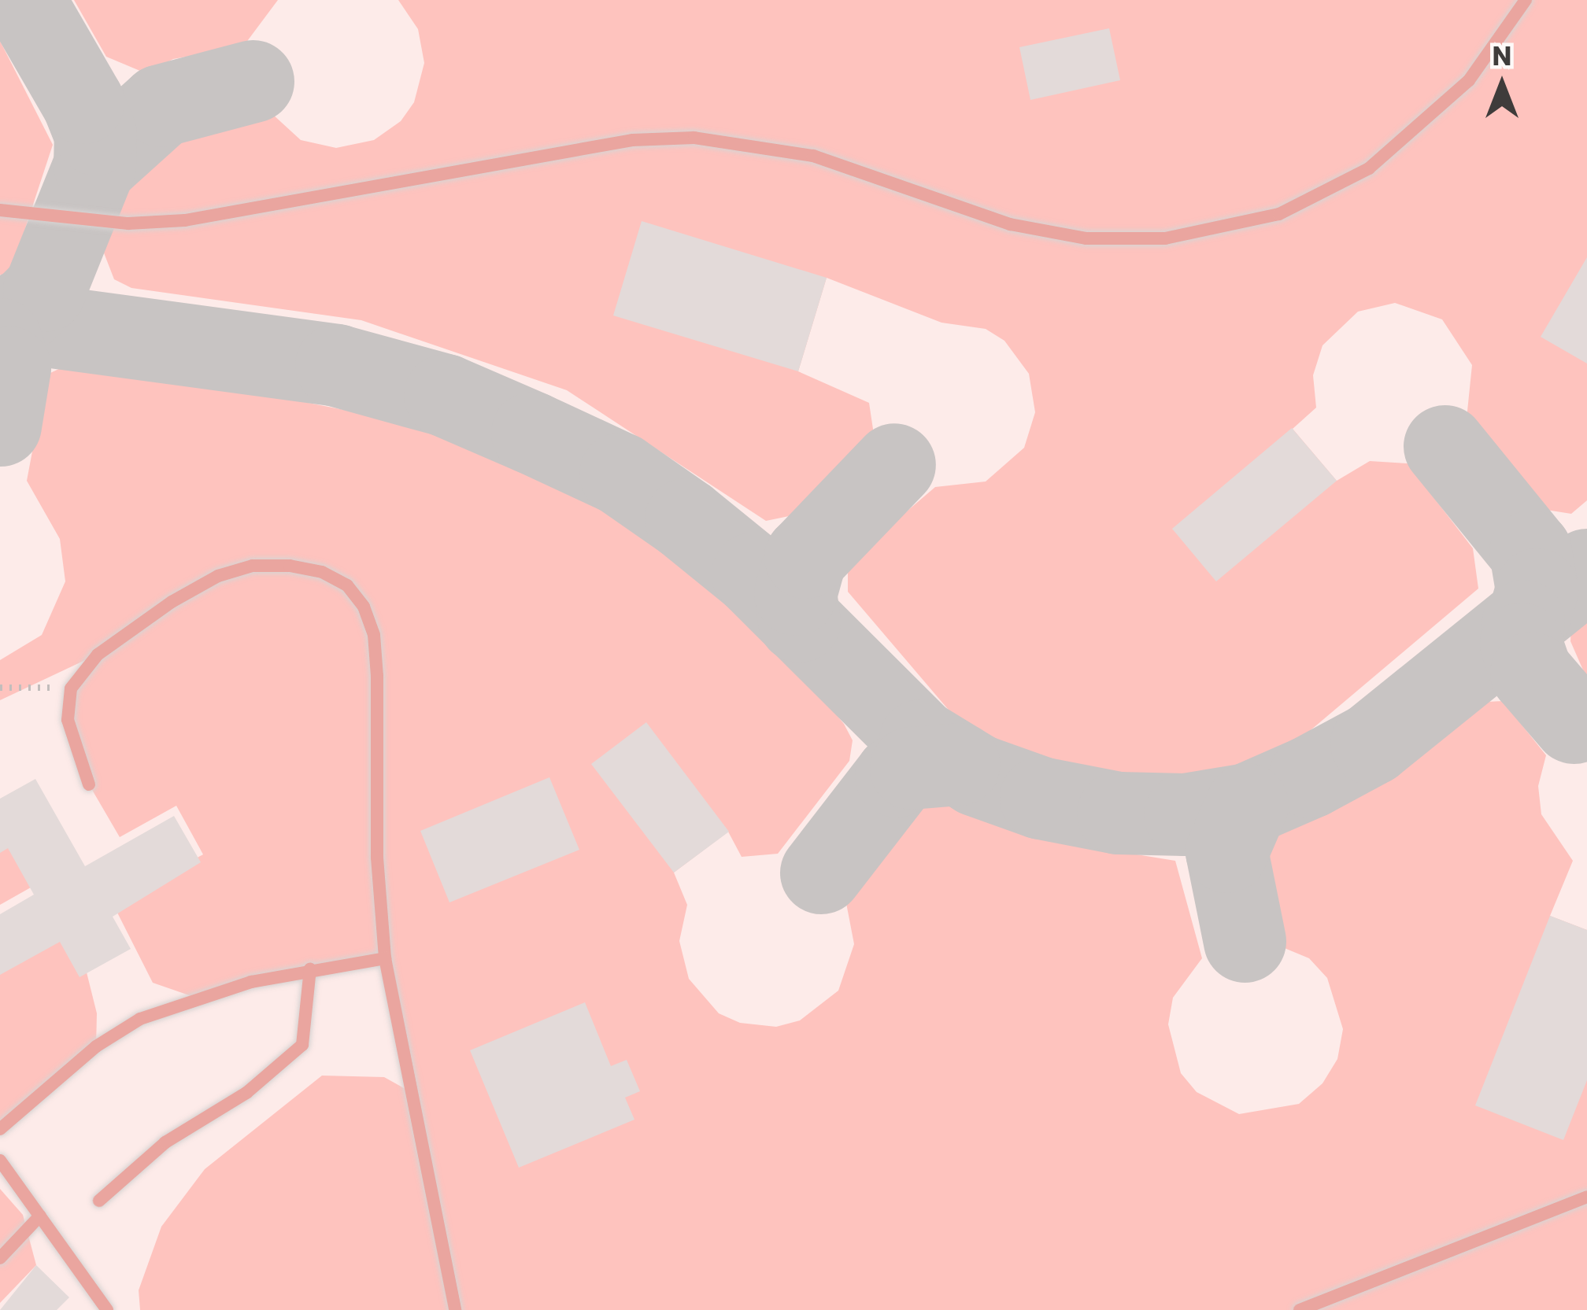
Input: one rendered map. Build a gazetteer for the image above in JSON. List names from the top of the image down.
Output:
{
  "north": "top"
}
